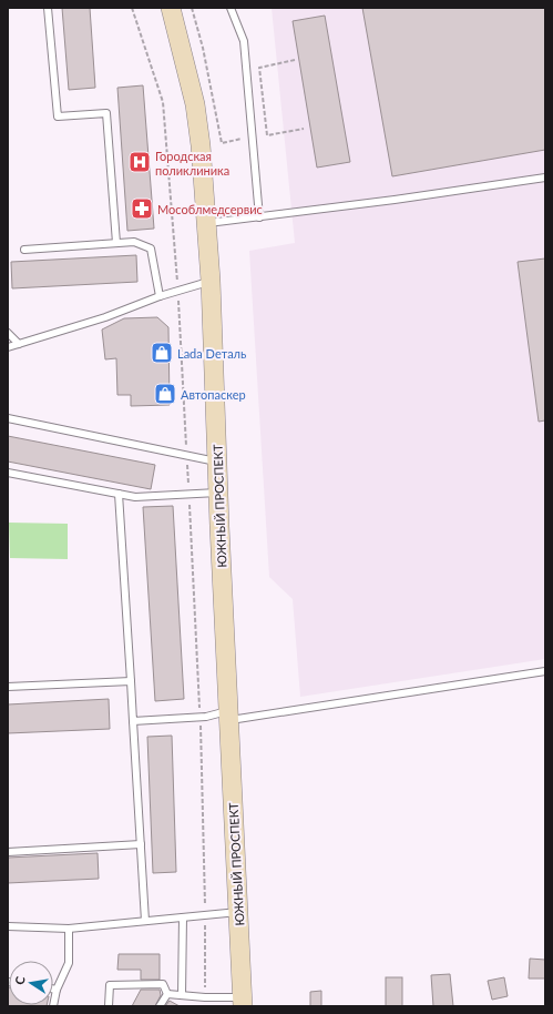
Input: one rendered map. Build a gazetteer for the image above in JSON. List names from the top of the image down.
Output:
{
  "streets": {
    "main road": ["ЮЖНЫЙ ПРОСПЕКТ"]
  },
  "places": {
    "hospital": ["Городская поликлиника"],
    "pharmacy": ["Мособлмедсервис"],
    "shop": ["Lada Dеталь", "Автопаскер"]
  },
  "north": "left"
}
